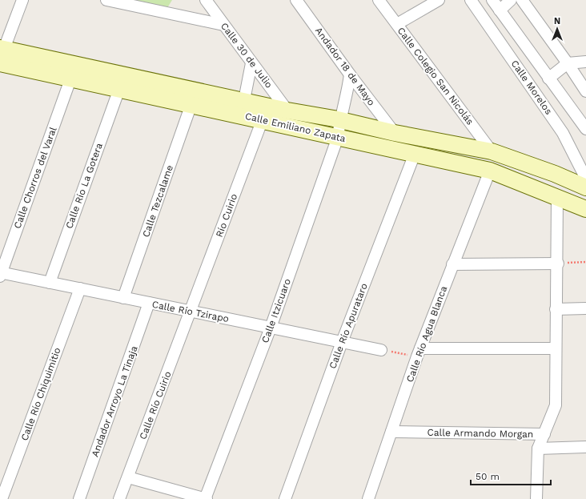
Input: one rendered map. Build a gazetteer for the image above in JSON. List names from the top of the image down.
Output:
{
  "streets": {
    "main road": ["Calle Emiliano Zapata"],
    "street": [
      "Calle 30 de Julio",
      "Andador 18 de Mayo",
      "Calle Colegio San Nicolás",
      "Calle Morelos",
      "Calle Chorros del Varal",
      "Calle Río La Gotera",
      "Calle Tezcalame",
      "Río Cuirio",
      "Calle Itzicuaro",
      "Calle Río Tzirapo",
      "Calle Río Apurataro",
      "Calle Río Agua Blanca",
      "Calle Río Chiquimitio",
      "Andador Arroyo La Tinaja",
      "Calle Río Cuirio",
      "Calle Armando Morgan"
    ]
  },
  "crossings": [
    ["Calle 30 de Julio", "Calle Emiliano Zapata"],
    ["Andador 18 de Mayo", "Calle Emiliano Zapata"],
    ["Andador 18 de Mayo", "Calle Itzicuaro"],
    ["Calle Colegio San Nicolás", "Calle Emiliano Zapata"],
    ["Calle Emiliano Zapata", "Calle Chorros del Varal"],
    ["Calle Emiliano Zapata", "Calle Río La Gotera"],
    ["Calle Emiliano Zapata", "Calle Tezcalame"],
    ["Calle Emiliano Zapata", "Río Cuirio"],
    ["Calle Emiliano Zapata", "Calle Itzicuaro"],
    ["Calle Emiliano Zapata", "Calle Río Apurataro"],
    ["Calle Emiliano Zapata", "Calle Río Agua Blanca"],
    ["Calle Chorros del Varal", "Calle Río Tzirapo"],
    ["Calle Río La Gotera", "Calle Río Tzirapo"],
    ["Calle Tezcalame", "Calle Río Tzirapo"],
    ["Río Cuirio", "Calle Río Tzirapo"],
    ["Río Cuirio", "Calle Río Cuirio"],
    ["Calle Itzicuaro", "Calle Río Tzirapo"],
    ["Calle Río Tzirapo", "Calle Río Apurataro"],
    ["Calle Río Tzirapo", "Calle Río Chiquimitio"],
    ["Calle Río Tzirapo", "Andador Arroyo La Tinaja"],
    ["Calle Río Tzirapo", "Calle Río Cuirio"],
    ["Calle Río Agua Blanca", "Calle Armando Morgan"]
  ],
  "scale_bar": "50 m",
  "north": "top"
}
